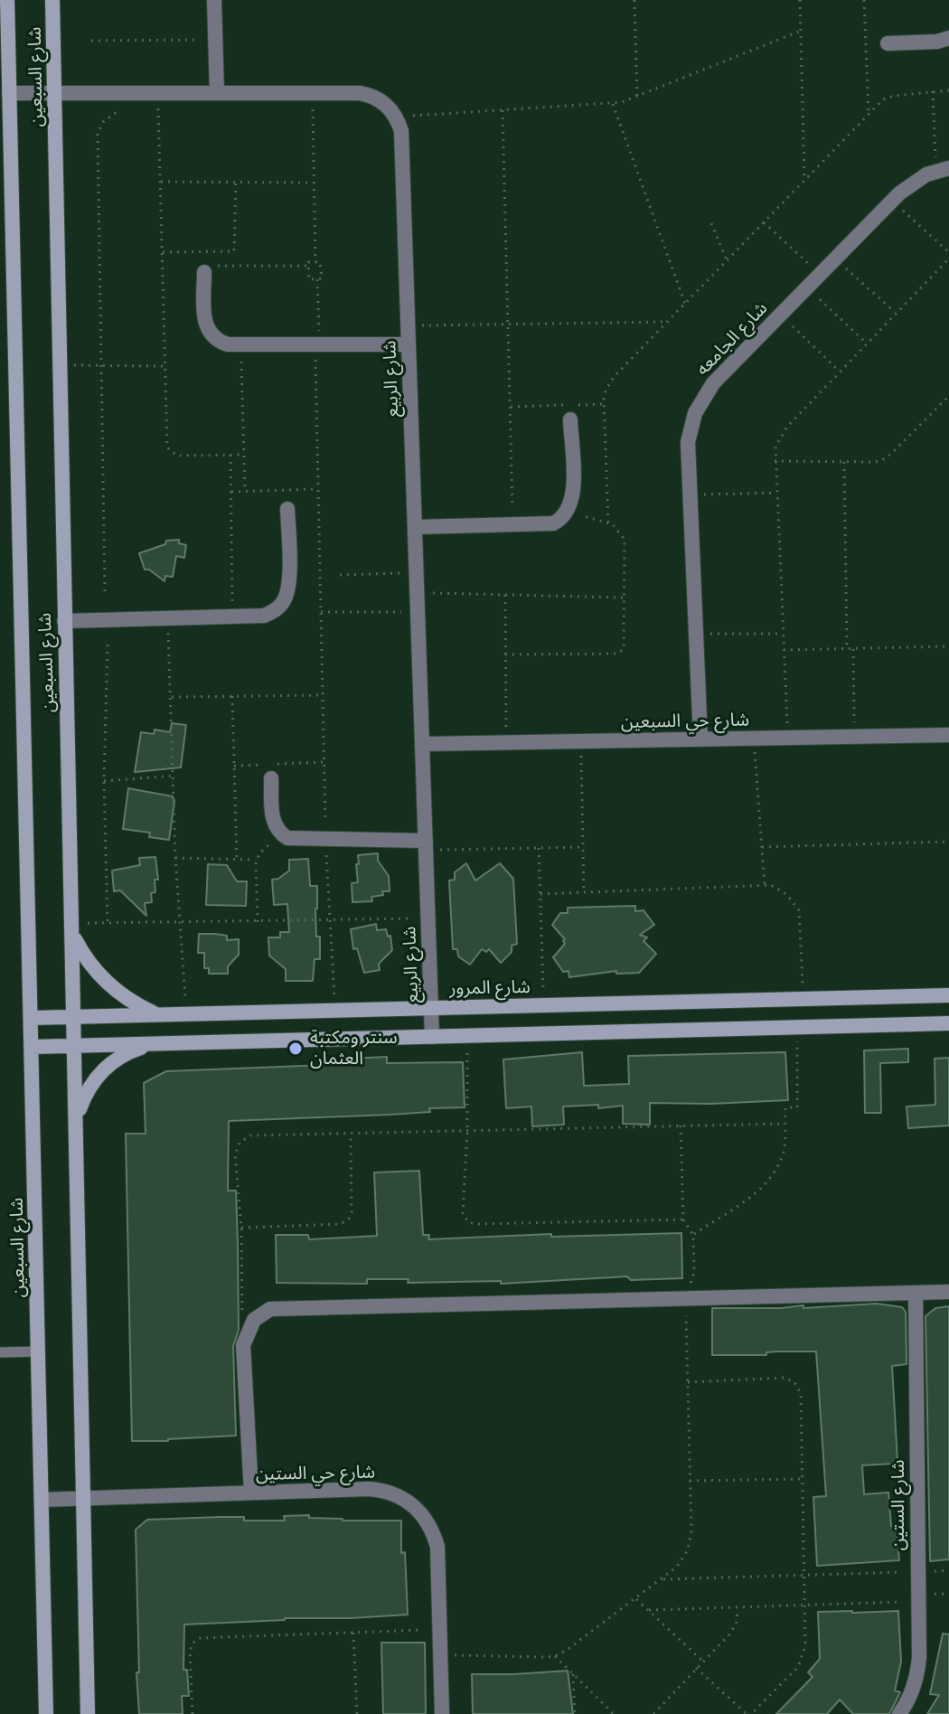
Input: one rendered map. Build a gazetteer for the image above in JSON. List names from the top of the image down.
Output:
{
  "streets": {
    "main road": ["شارع السبعين", "شارع المرور"],
    "street": [
      "شارع الجامعه",
      "شارع الربيع",
      "شارع حي السبعين",
      "شارع حي الستين",
      "شارع الستين"
    ]
  },
  "crossings": [
    ["شارع السبعين", "شارع المرور"],
    ["شارع السبعين", "شارع حي الستين"],
    ["شارع الجامعه", "شارع حي السبعين"],
    ["شارع الربيع", "شارع حي السبعين"],
    ["شارع الربيع", "شارع المرور"]
  ],
  "places": ["سنتر ومكتبة العثمان"]
}
